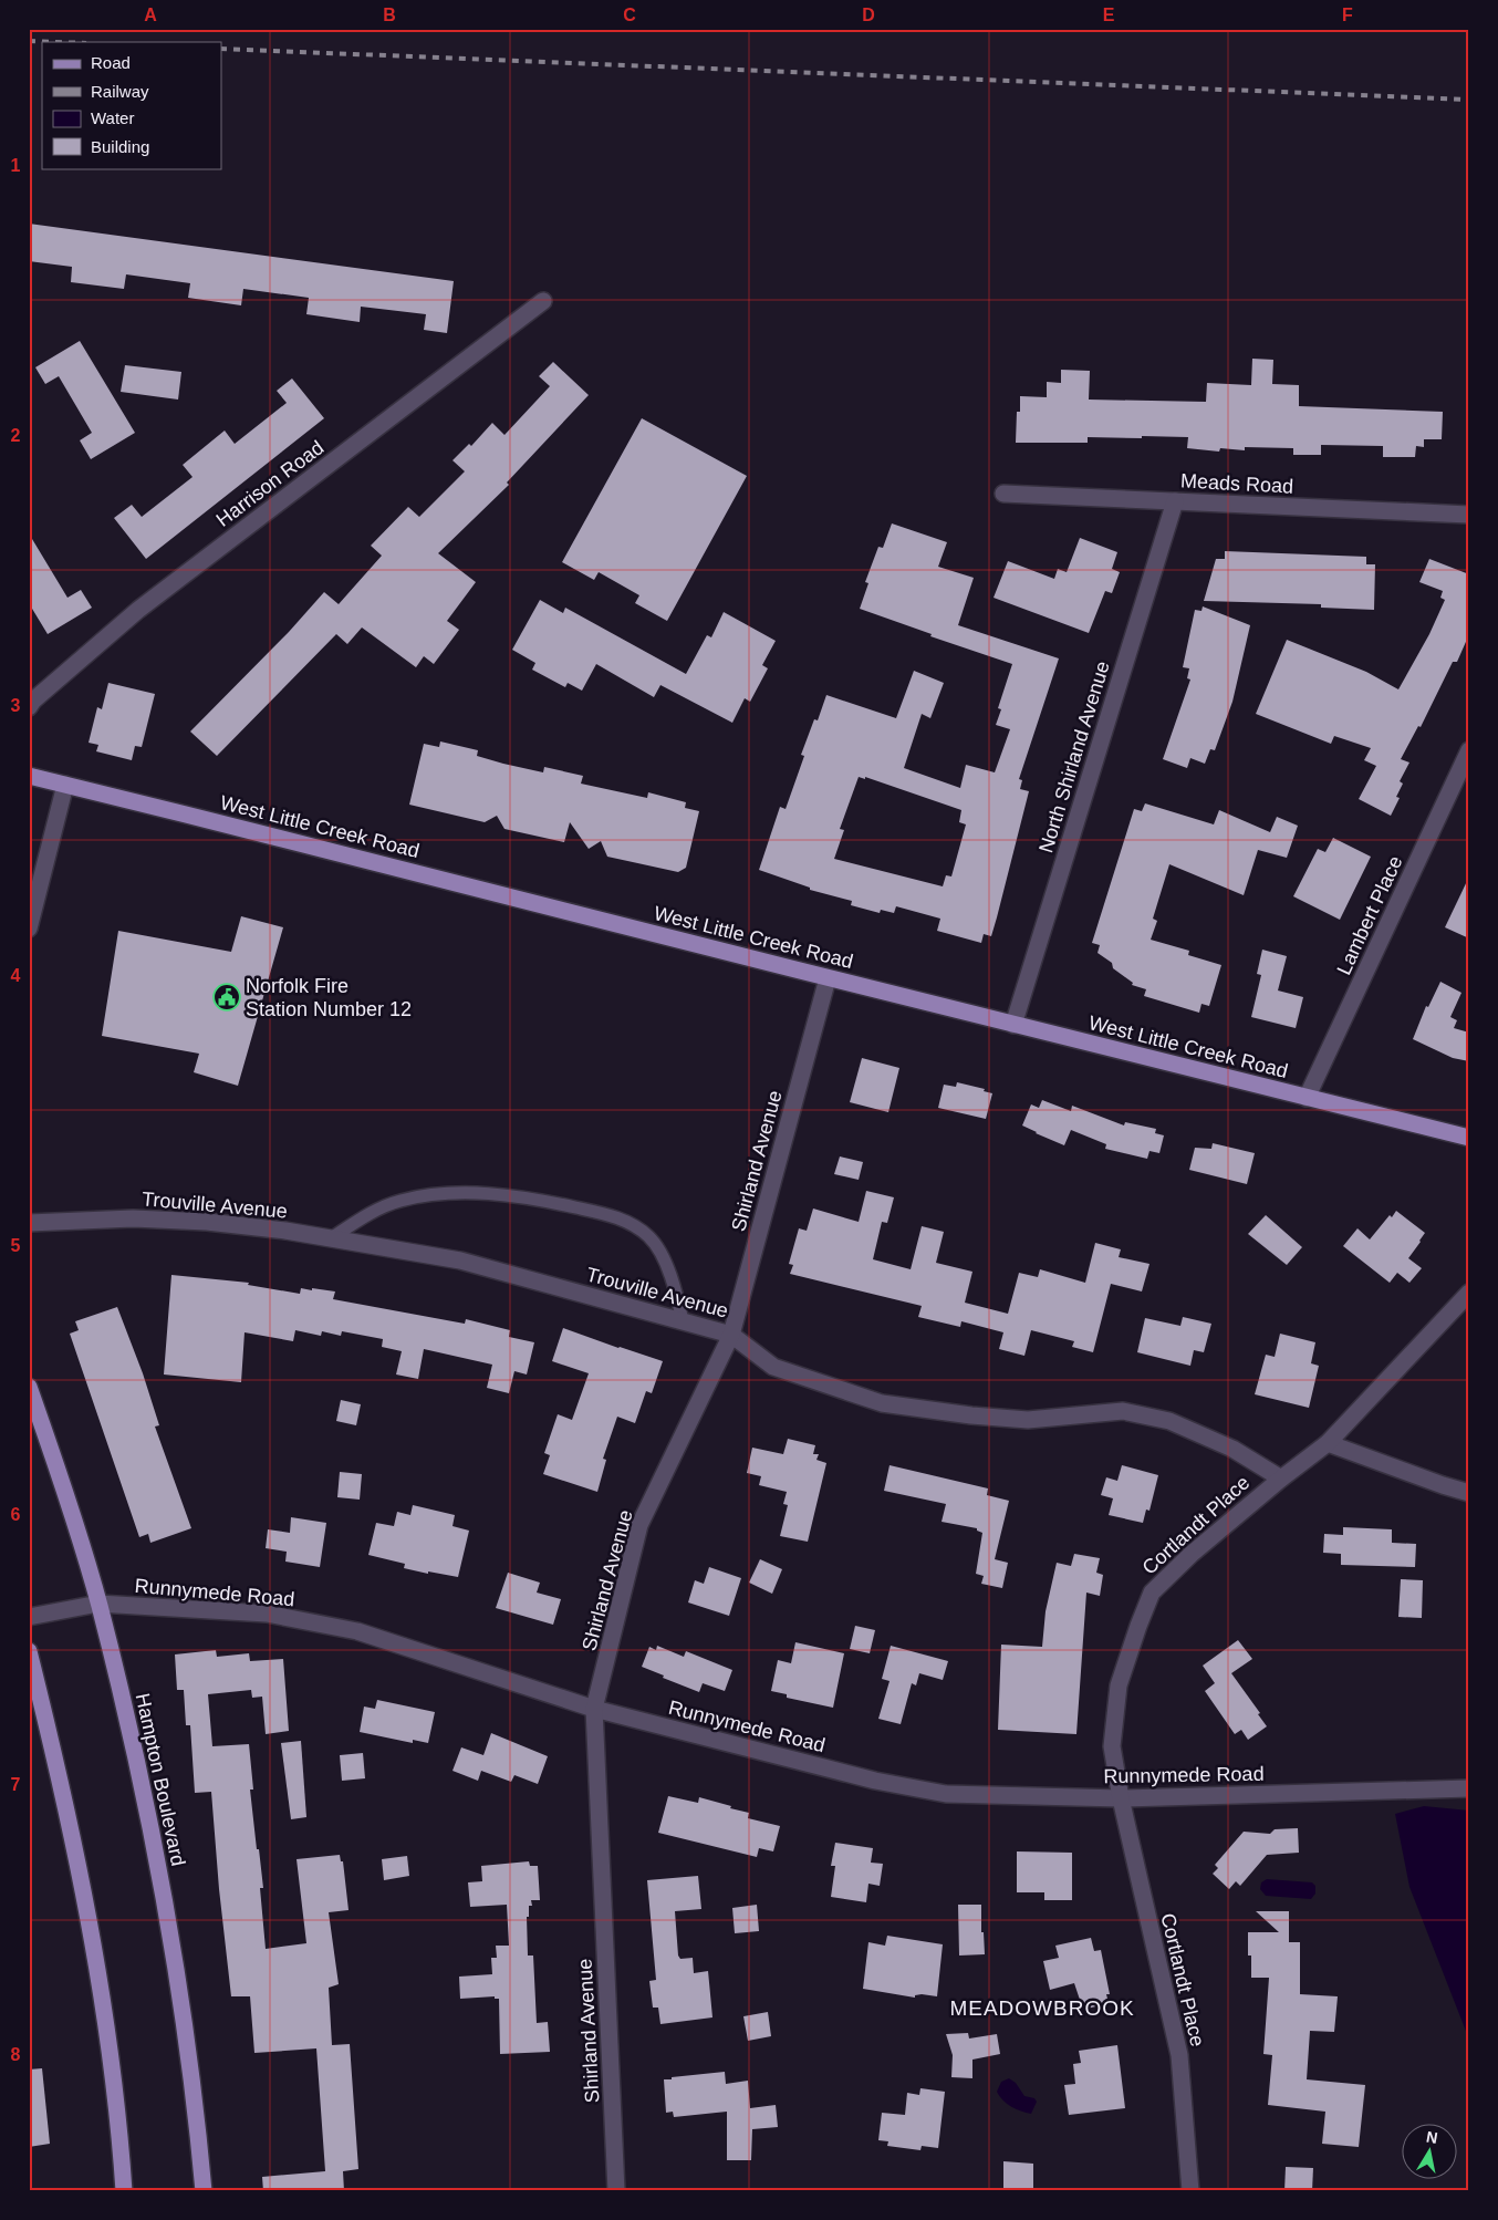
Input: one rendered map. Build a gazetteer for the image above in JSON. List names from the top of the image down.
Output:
{
  "streets": {
    "main road": ["West Little Creek Road", "Hampton Boulevard"],
    "street": [
      "Harrison Road",
      "Meads Road",
      "North Shirland Avenue",
      "Lambert Place",
      "Shirland Avenue",
      "Trouville Avenue",
      "Cortlandt Place",
      "Runnymede Road"
    ]
  },
  "crossings": [
    ["Meads Road", "North Shirland Avenue"],
    ["North Shirland Avenue", "West Little Creek Road"],
    ["West Little Creek Road", "Lambert Place"],
    ["West Little Creek Road", "Shirland Avenue"],
    ["Shirland Avenue", "Trouville Avenue"],
    ["Shirland Avenue", "Runnymede Road"],
    ["Trouville Avenue", "Cortlandt Place"],
    ["Cortlandt Place", "Runnymede Road"],
    ["Runnymede Road", "Hampton Boulevard"]
  ],
  "districts": ["MEADOWBROOK"],
  "places": {
    "public building": ["Norfolk Fire Station Number 12"]
  },
  "legend": [
    "Road",
    "Railway",
    "Water",
    "Building"
  ],
  "north": "top",
  "grid": {
    "columns": [
      "A",
      "B",
      "C",
      "D",
      "E",
      "F"
    ],
    "rows": [
      "1",
      "2",
      "3",
      "4",
      "5",
      "6",
      "7",
      "8"
    ]
  }
}
